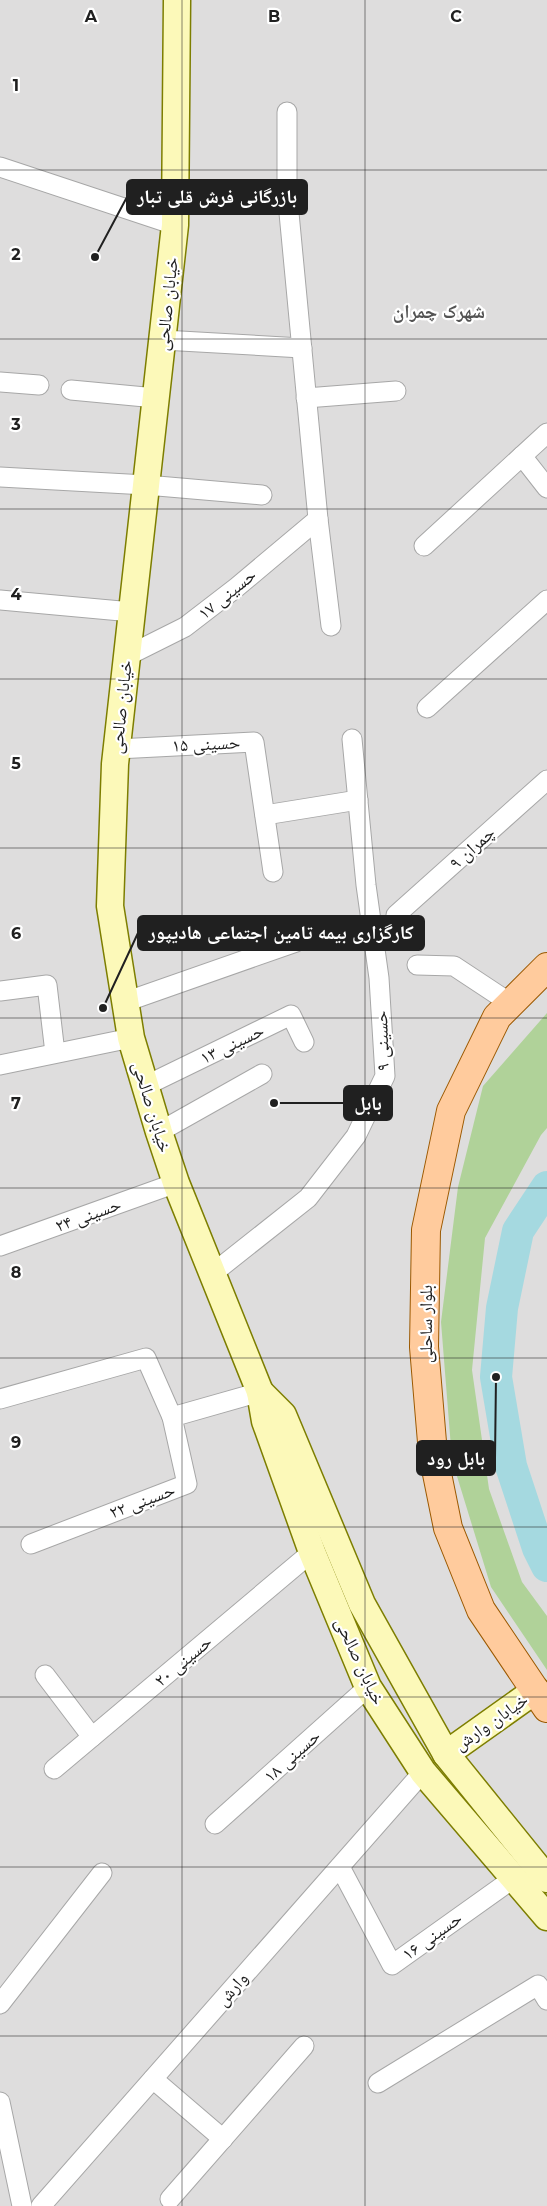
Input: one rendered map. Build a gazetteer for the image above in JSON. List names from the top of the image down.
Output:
{
  "streets": {
    "main road": ["خيابان صالحی", "بلوار ساحلی", "خیابان وارش"],
    "street": [
      "حسینی ۱۷",
      "حسینی ۱۵",
      "چمران ۹",
      "حسینی ٩",
      "حسینی ۱۳",
      "حسینی ۲۴",
      "حسینی ۲۲",
      "حسینی ٢٠",
      "حسینی ۱۸",
      "حسینی ۱۶",
      "وارش"
    ]
  },
  "crossings": [
    ["خيابان صالحی", "حسینی ۱۷"],
    ["خيابان صالحی", "حسینی ۱۵"],
    ["خيابان صالحی", "حسینی ٩"],
    ["خيابان صالحی", "حسینی ۱۳"],
    ["خيابان صالحی", "حسینی ۲۴"],
    ["خيابان صالحی", "حسینی ٢٠"],
    ["خيابان صالحی", "خیابان وارش"],
    ["خيابان صالحی", "حسینی ۱۸"],
    ["خيابان صالحی", "حسینی ۱۶"],
    ["خيابان صالحی", "وارش"],
    ["بلوار ساحلی", "خیابان وارش"],
    ["حسینی ۱۶", "وارش"]
  ],
  "districts": ["شهرک چمران"],
  "places": [
    "بازرگانی فرش قلی تبار",
    "کارگزاری بیمه تامین اجتماعی هادیپور",
    "بابل",
    "بابل رود"
  ],
  "grid": {
    "columns": ["A", "B", "C"],
    "rows": [
      "1",
      "2",
      "3",
      "4",
      "5",
      "6",
      "7",
      "8",
      "9"
    ]
  }
}
